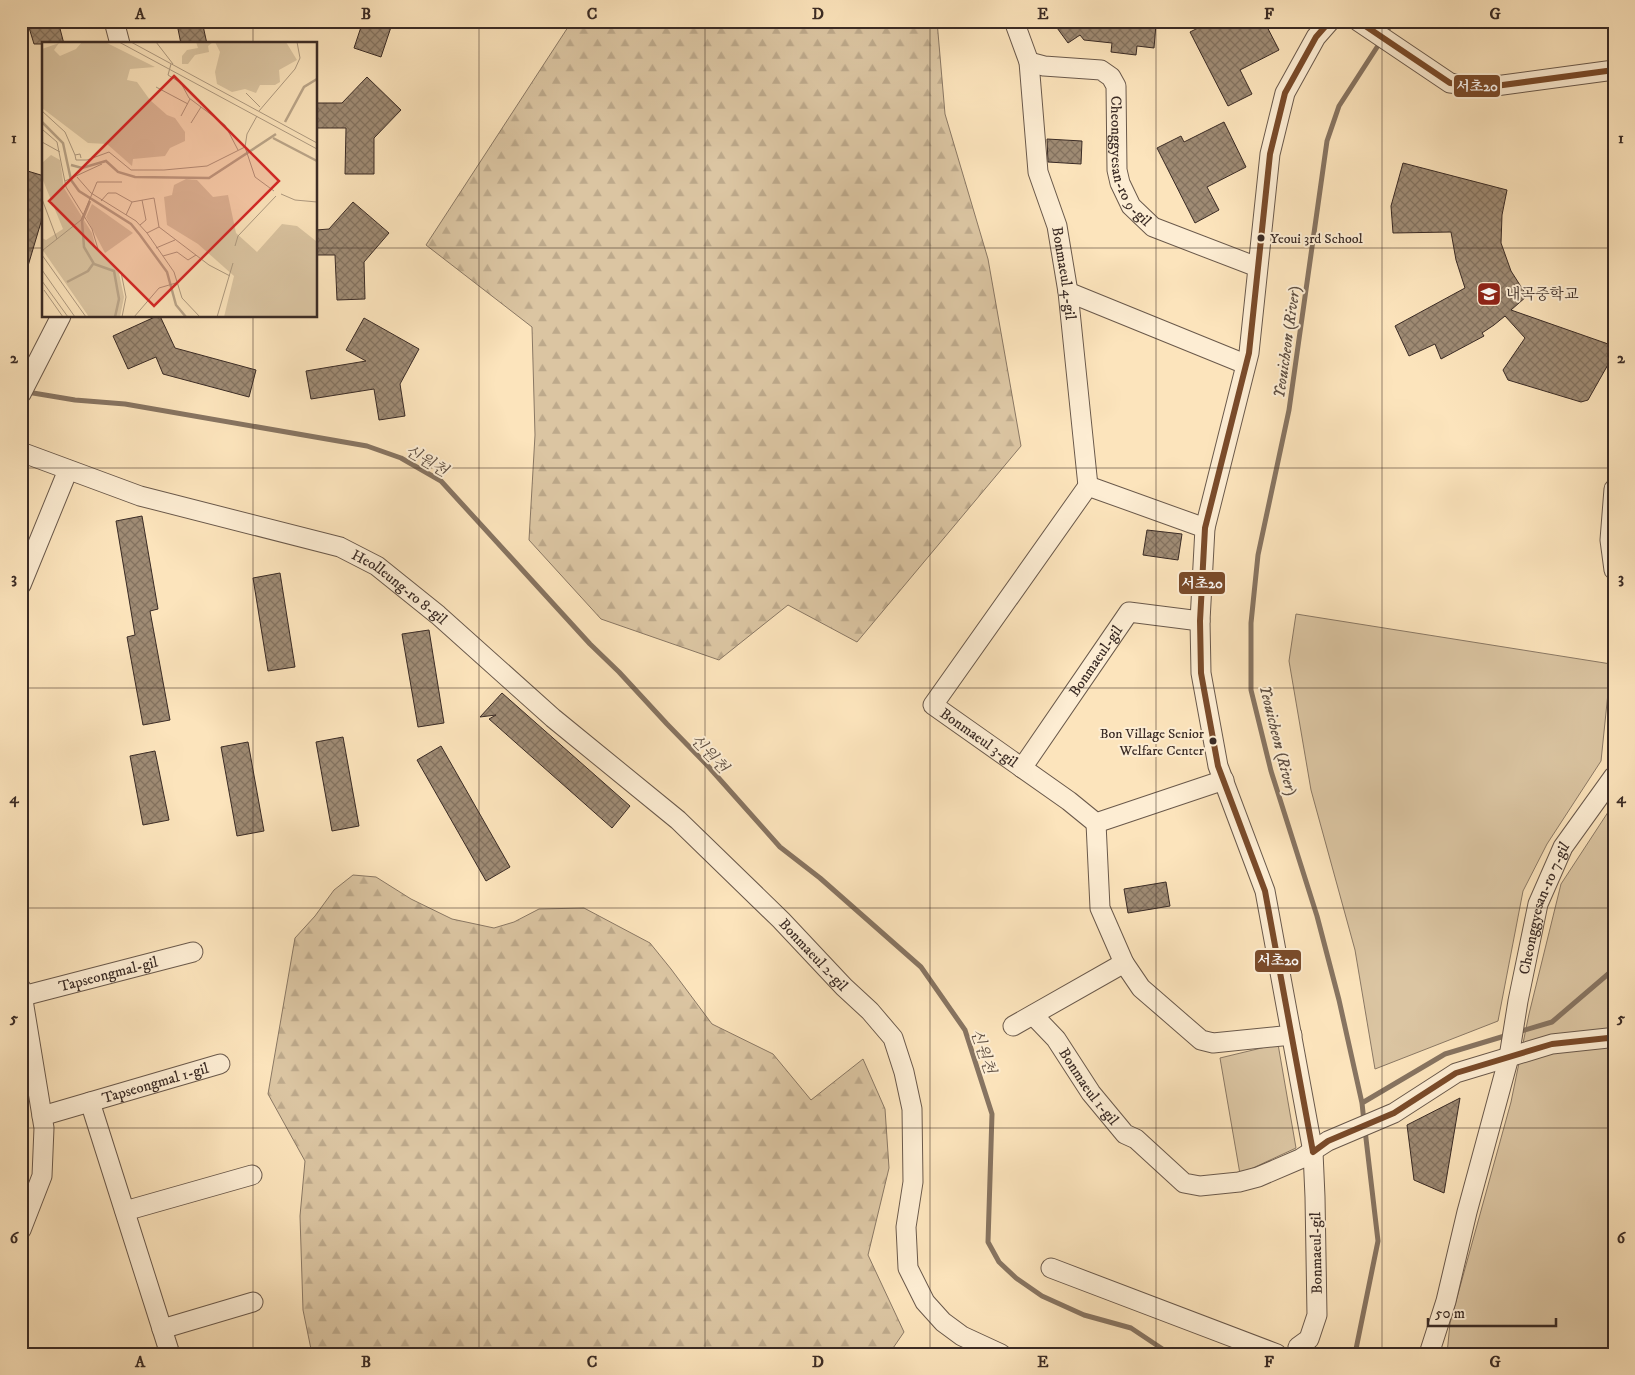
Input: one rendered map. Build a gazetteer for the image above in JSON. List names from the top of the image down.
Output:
{
  "streets": {
    "street": [
      "Cheonggyesan-ro 9-gil",
      "Bonmaeul 4-gil",
      "Heolleung-ro 8-gil",
      "Bonmaeul-gil",
      "Bonmaeul 3-gil",
      "Cheonggyesan-ro 7-gil",
      "Bonmaeul 2-gil",
      "Tapseongmal-gil",
      "Tapseongmal 1-gil",
      "Bonmaeul 1-gil"
    ]
  },
  "crossings": [
    ["Cheonggyesan-ro 9-gil", "Bonmaeul 4-gil"],
    ["Cheonggyesan-ro 9-gil", "Bonmaeul-gil"],
    ["Bonmaeul 4-gil", "Bonmaeul 3-gil"],
    ["Heolleung-ro 8-gil", "Bonmaeul 2-gil"],
    ["Bonmaeul-gil", "Bonmaeul 3-gil"],
    ["Bonmaeul-gil", "Bonmaeul 1-gil"],
    ["Cheonggyesan-ro 7-gil", "Bonmaeul 1-gil"],
    ["Tapseongmal-gil", "Tapseongmal 1-gil"]
  ],
  "water": ["Yeouicheon (River)", "신원천"],
  "places": {
    "other": ["Yeoui 3rd School", "Bon Village Senior Welfare Center"],
    "school or university": ["내곡중학교"]
  },
  "lines": ["transit line 서초20"],
  "scale_bar": "50 m",
  "grid": {
    "columns": [
      "A",
      "B",
      "C",
      "D",
      "E",
      "F",
      "G"
    ],
    "rows": [
      "1",
      "2",
      "3",
      "4",
      "5",
      "6"
    ]
  }
}
